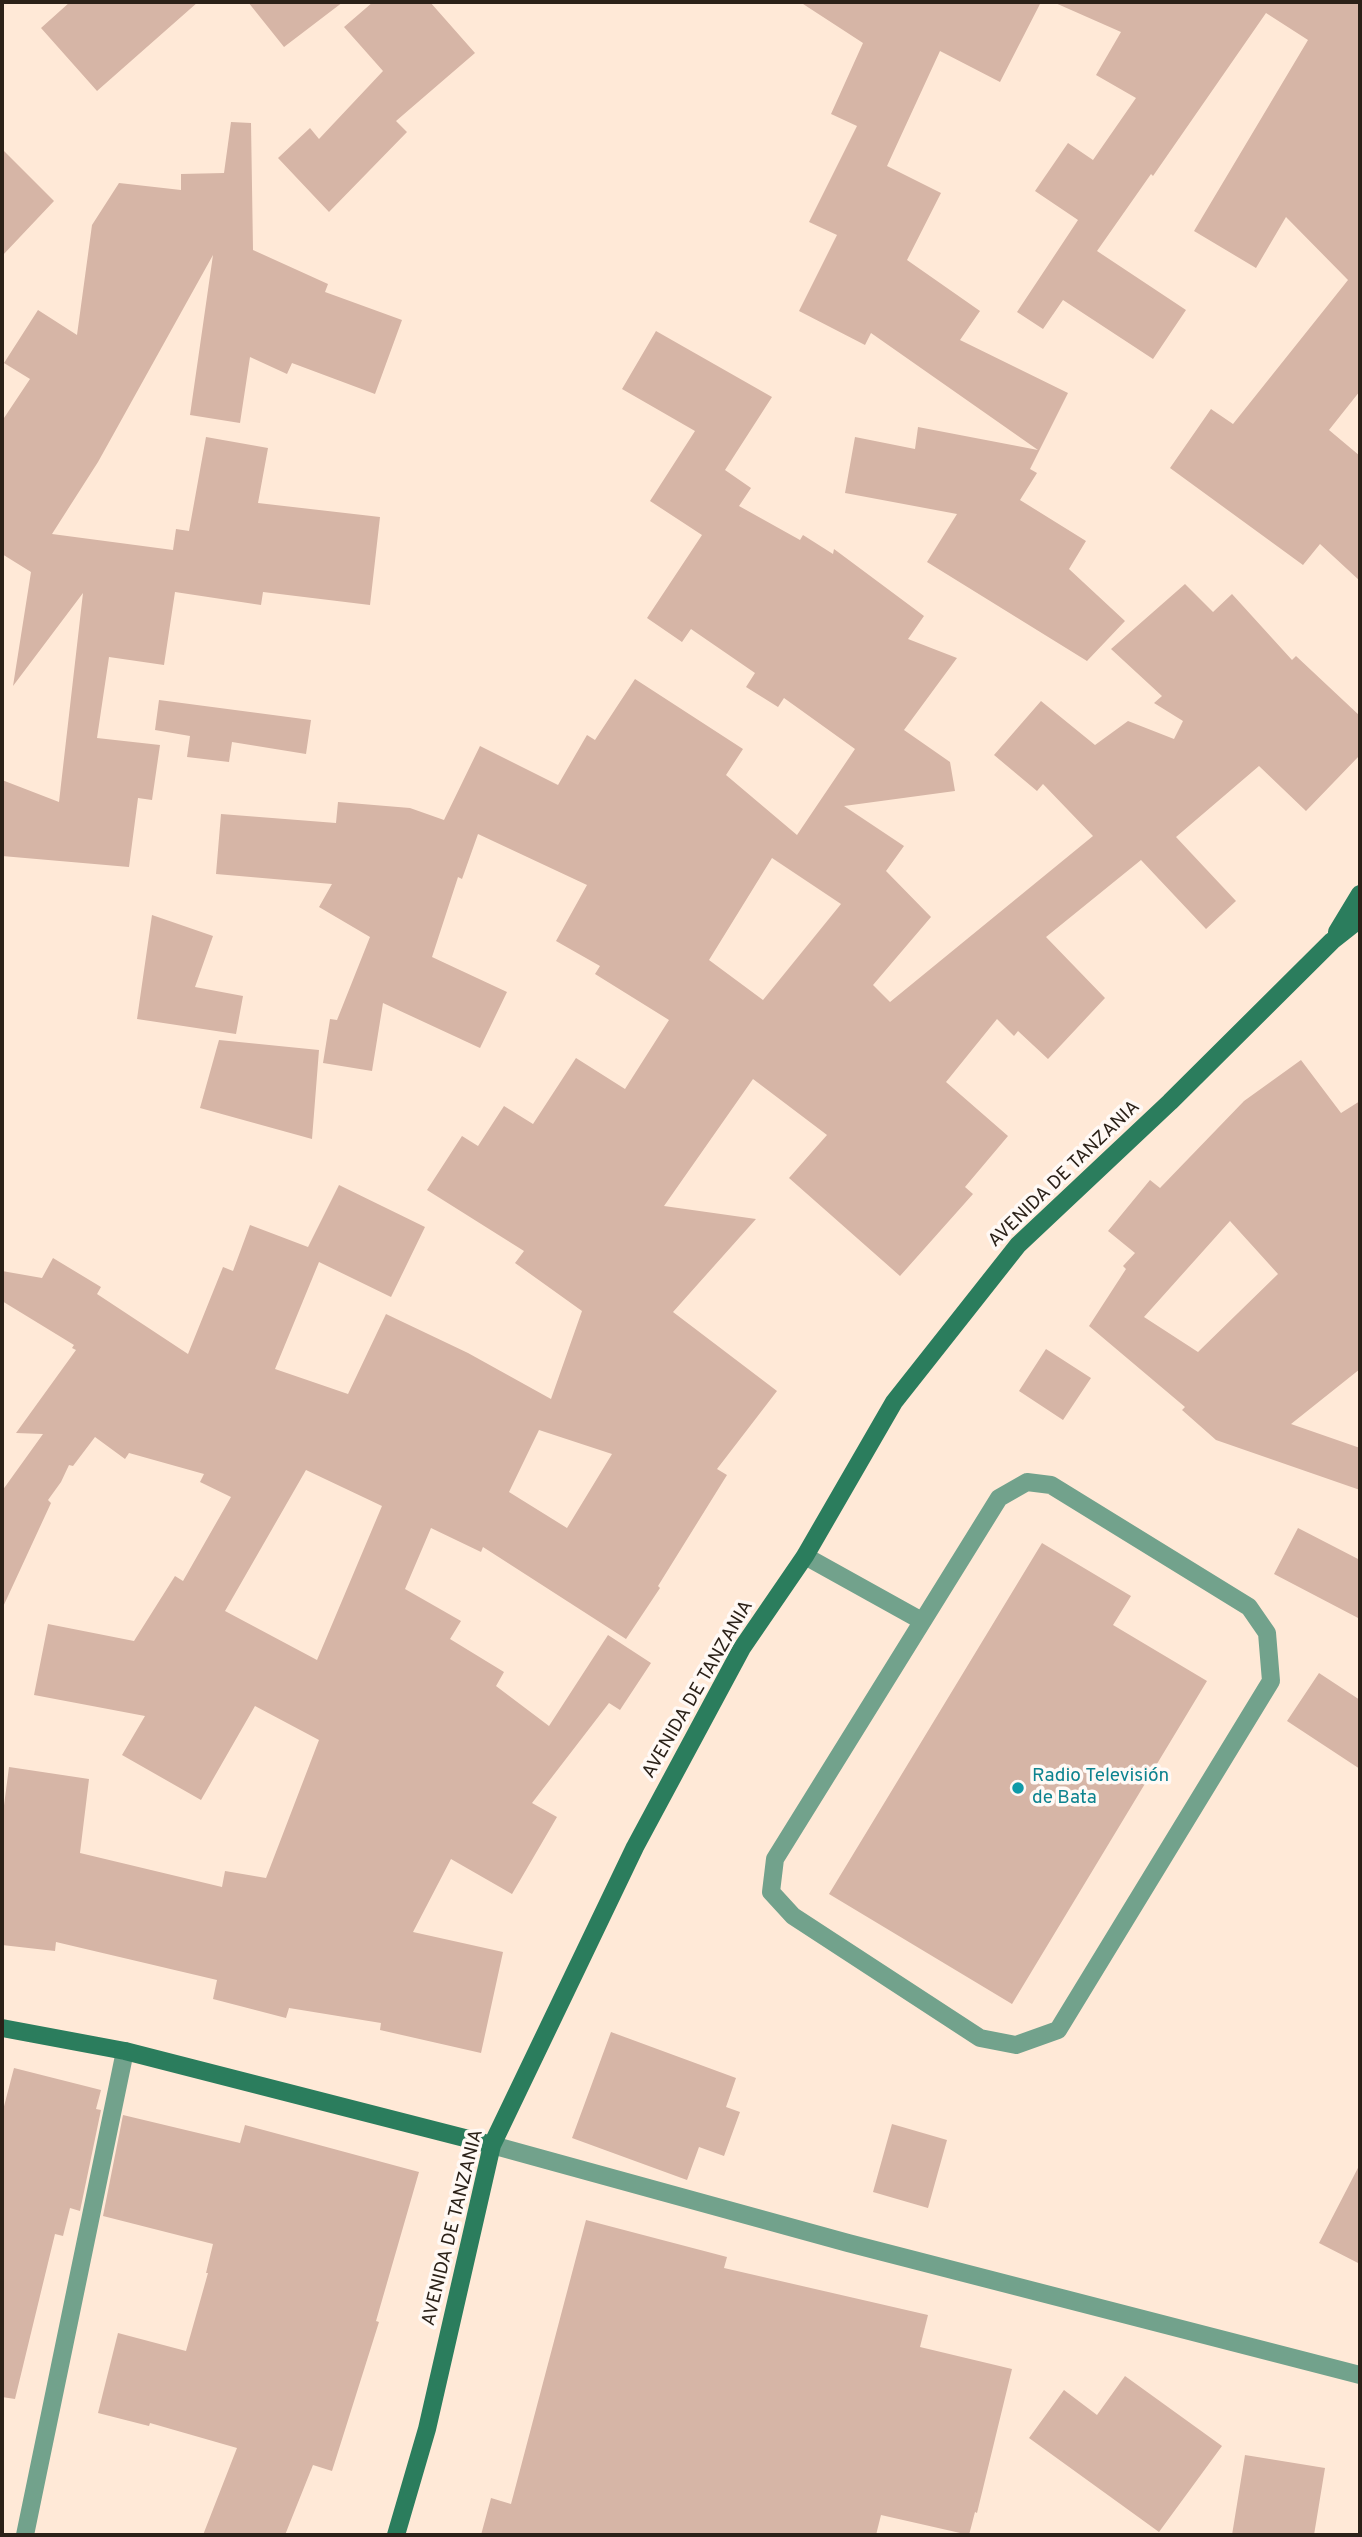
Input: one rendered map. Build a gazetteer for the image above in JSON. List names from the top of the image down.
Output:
{
  "streets": {
    "main road": ["AVENIDA DE TANZANIA"]
  },
  "places": ["Radio Televisión de Bata"]
}
